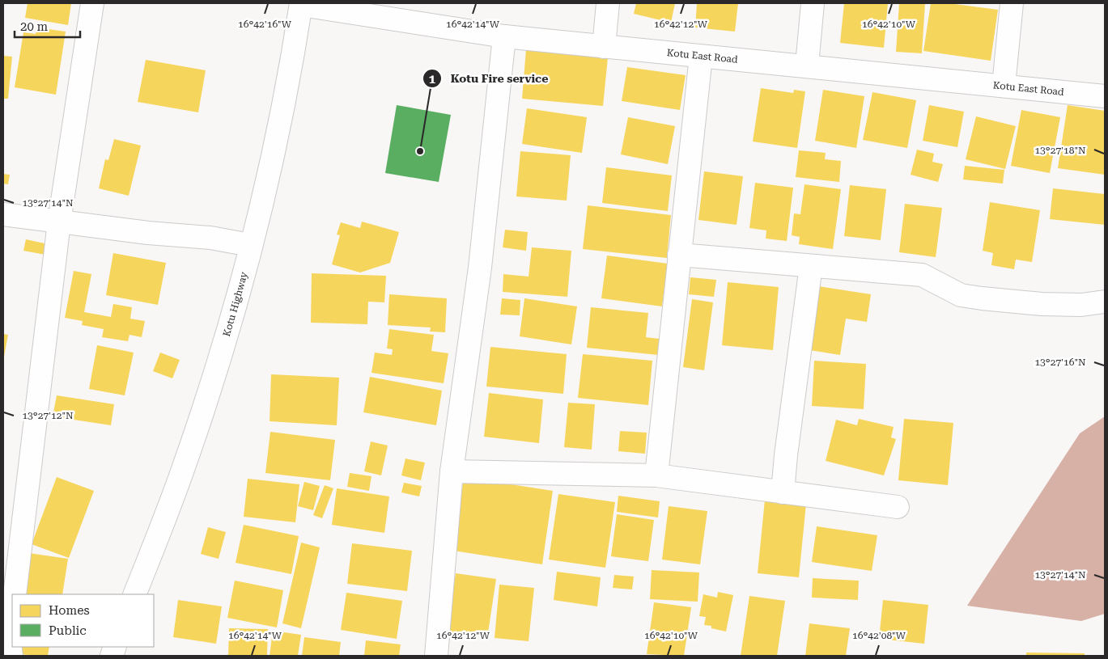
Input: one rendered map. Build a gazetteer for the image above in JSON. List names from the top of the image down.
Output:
{
  "streets": {
    "street": ["Kotu East Road", "Kotu Highway"]
  },
  "crossings": [
    ["Kotu East Road", "Kotu Highway"]
  ],
  "places": ["Kotu Fire service"],
  "legend": ["Homes", "Public"],
  "scale_bar": "20 m",
  "coordinates": [
    "16°42'16\"W",
    "16°42'14\"W",
    "16°42'12\"W",
    "16°42'10\"W",
    "13°27'18\"N",
    "13°27'14\"N",
    "13°27'16\"N",
    "13°27'12\"N",
    "16°42'08\"W"
  ]
}
